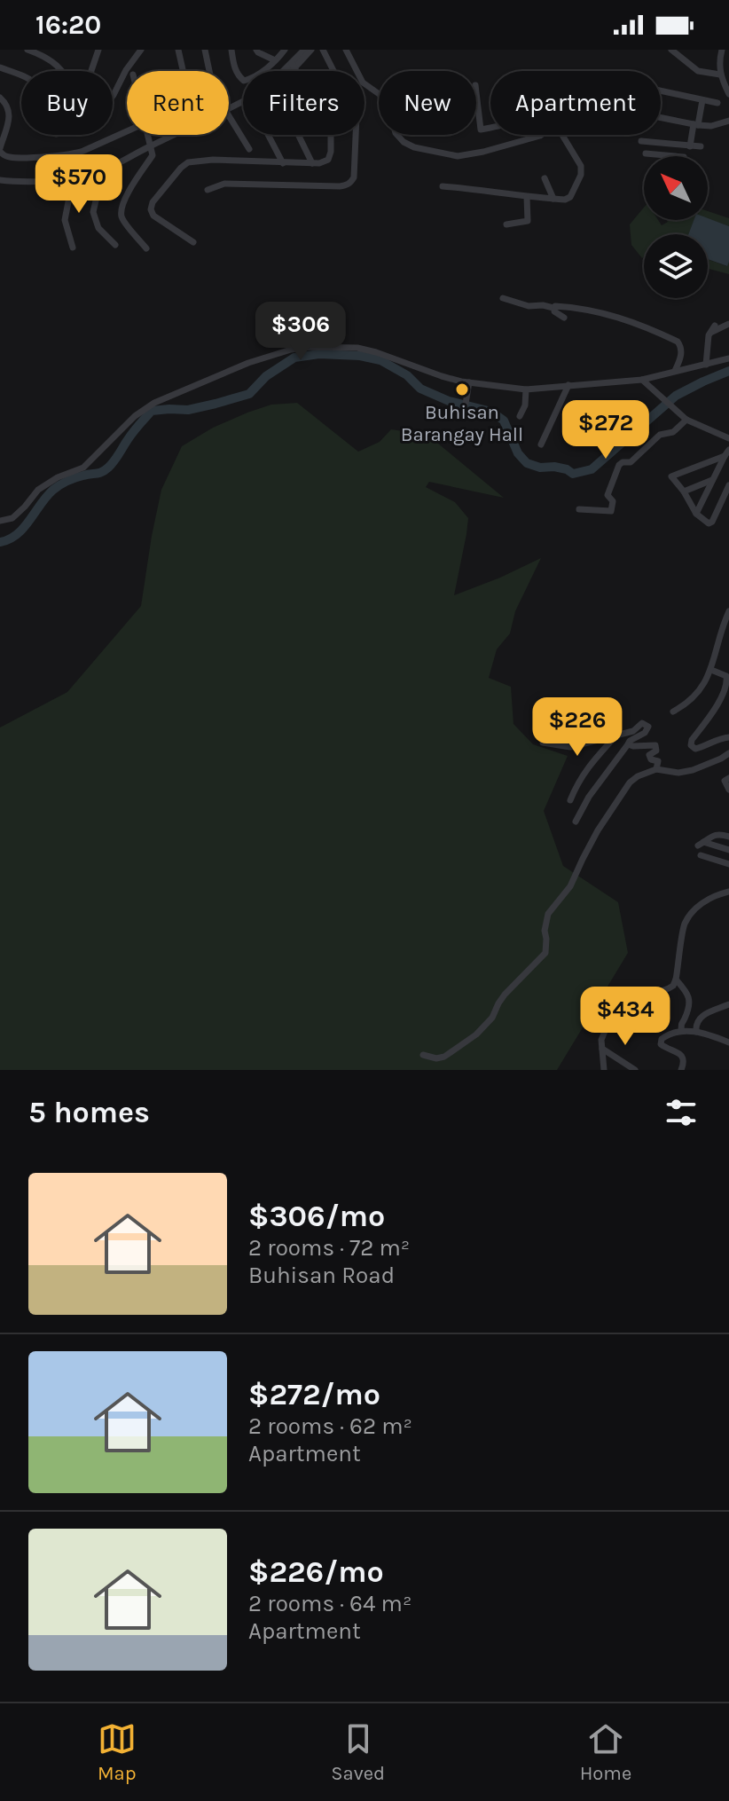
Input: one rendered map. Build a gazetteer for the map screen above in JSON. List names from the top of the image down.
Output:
{
  "places": ["Buhisan Barangay Hall"],
  "north": "top left",
  "page": {
    "status": "16:20",
    "chip": [
      "Buy",
      "Rent",
      "Filters",
      "New",
      "Apartment"
    ],
    "price": [
      "$570",
      "$306",
      "$272",
      "$226",
      "$434"
    ],
    "heading": "5 homes",
    "list": [
      {
        "name": "$306/mo",
        "note": "2 rooms · 72 m² · Buhisan Road"
      },
      {
        "name": "$272/mo",
        "note": "2 rooms · 62 m² · Apartment"
      },
      {
        "name": "$226/mo",
        "note": "2 rooms · 64 m² · Apartment"
      }
    ],
    "tabs": ["Map", "Saved", "Home"]
  }
}
